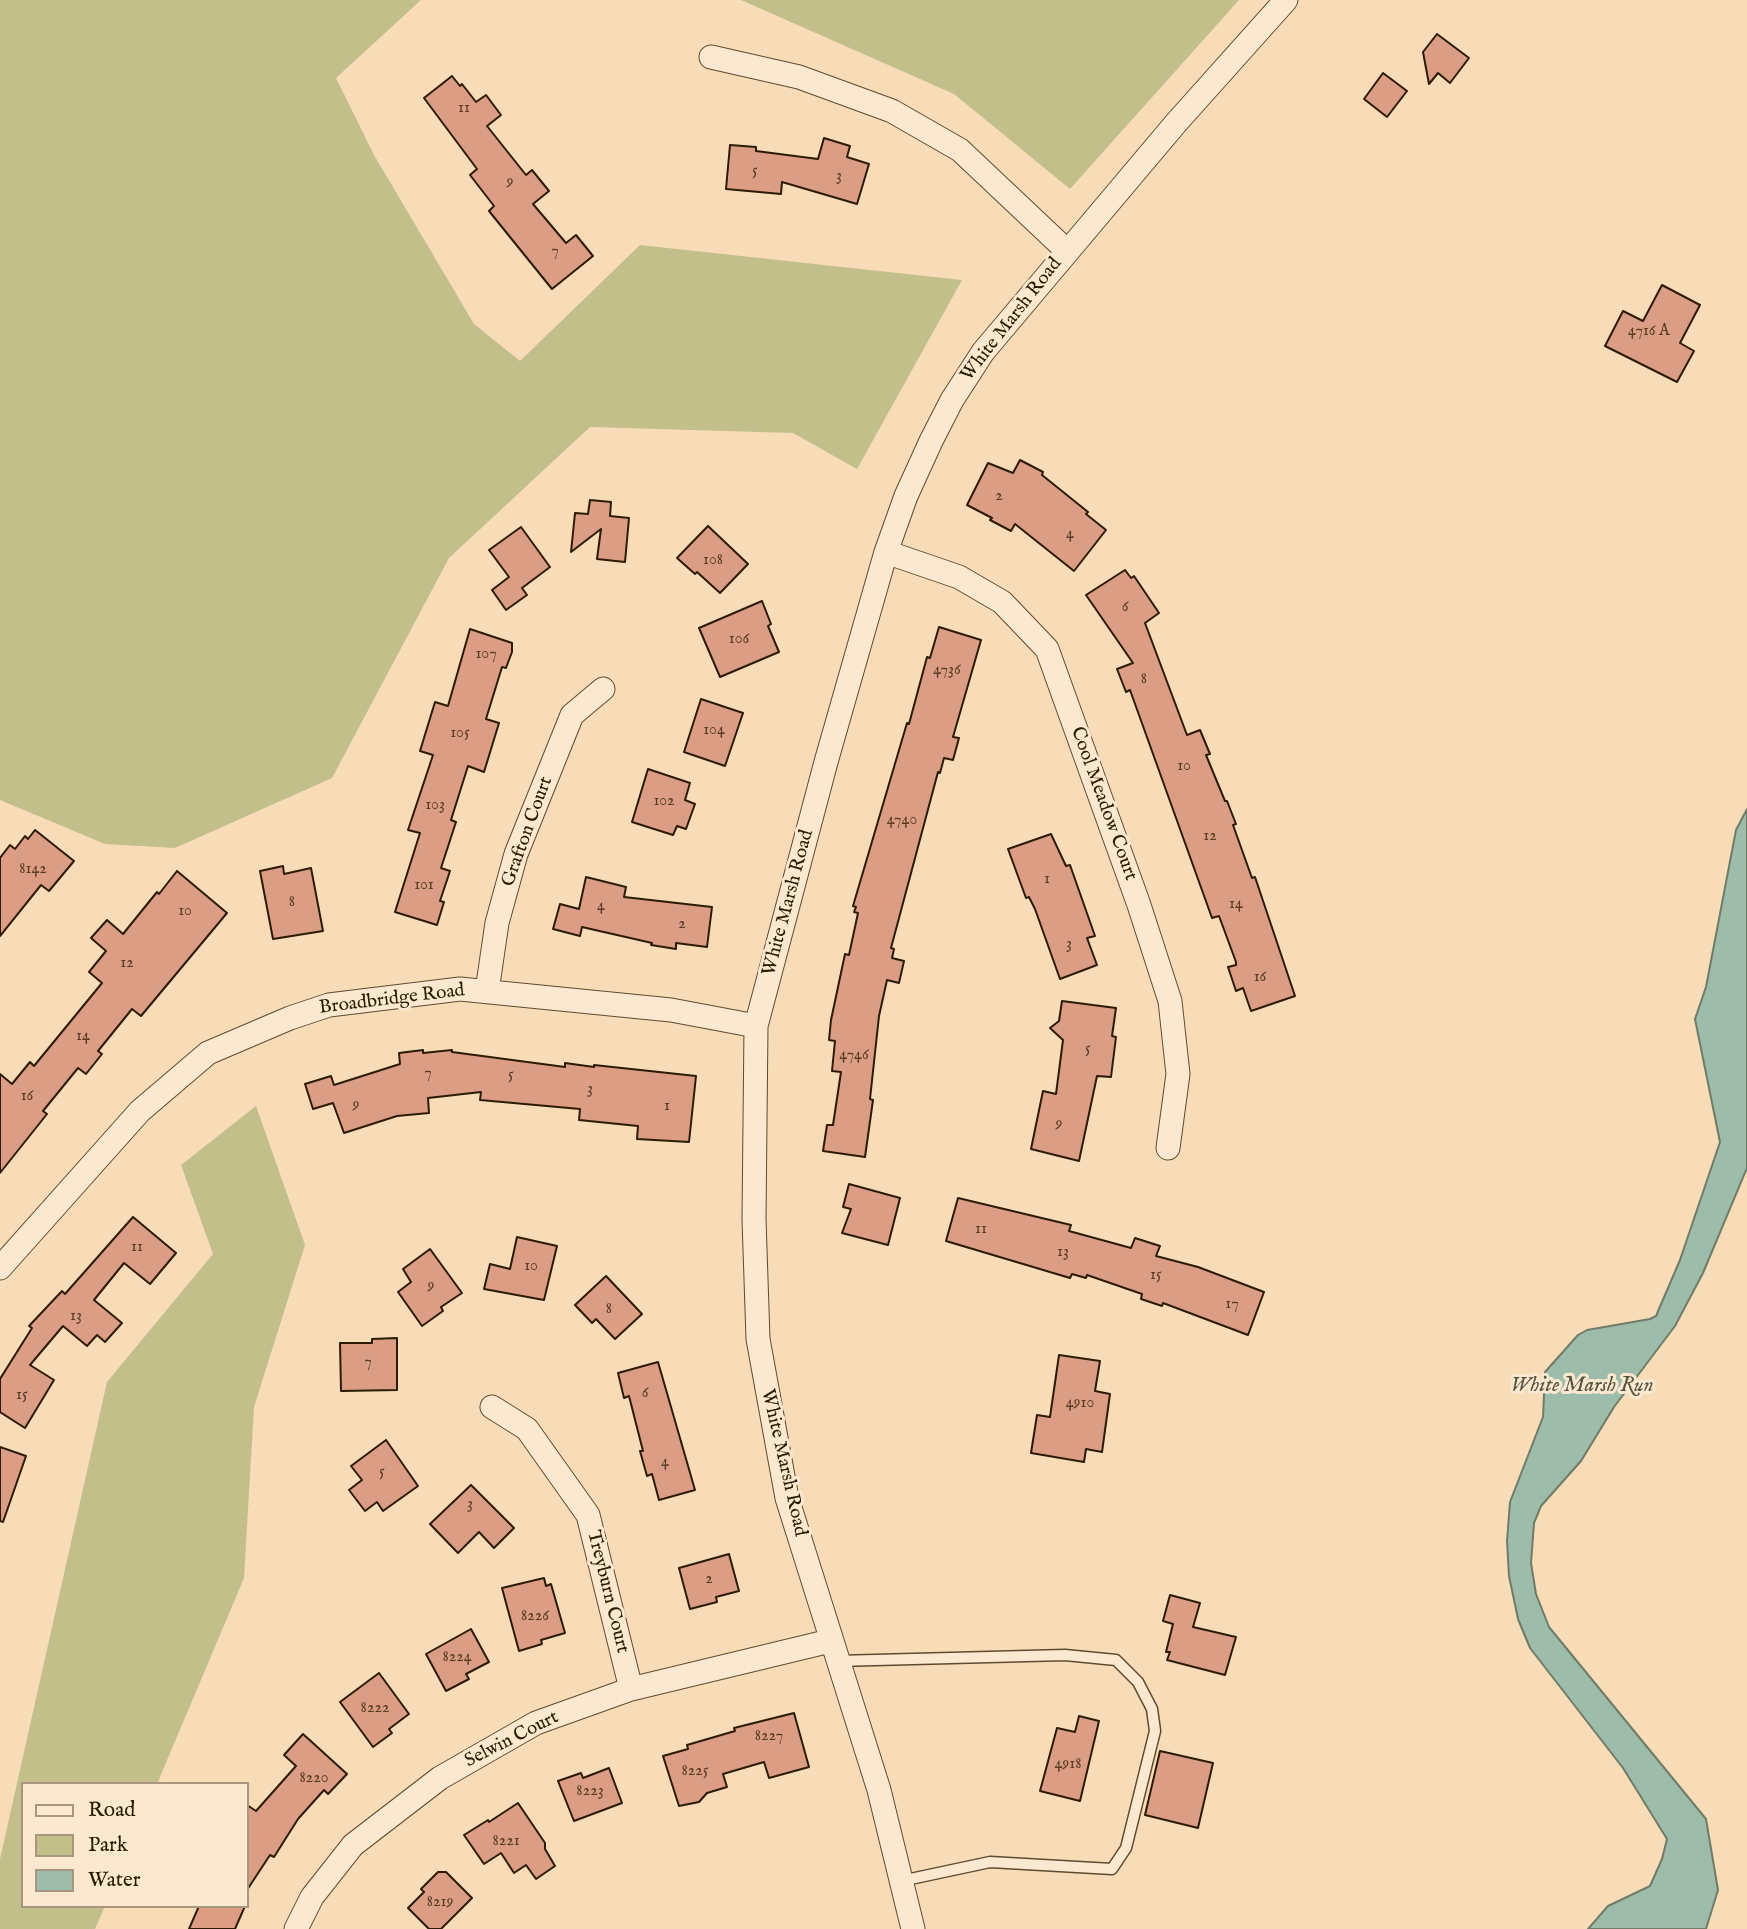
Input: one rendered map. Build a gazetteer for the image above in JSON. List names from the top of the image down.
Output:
{
  "streets": {
    "street": [
      "White Marsh Road",
      "Cool Meadow Court",
      "Grafton Court",
      "Broadbridge Road",
      "Treyburn Court",
      "Selwin Court"
    ]
  },
  "crossings": [
    ["White Marsh Road", "Cool Meadow Court"],
    ["White Marsh Road", "Broadbridge Road"],
    ["White Marsh Road", "Selwin Court"],
    ["Grafton Court", "Broadbridge Road"],
    ["Treyburn Court", "Selwin Court"]
  ],
  "water": ["White Marsh Run"],
  "house_numbers": [
    "11",
    "5",
    "3",
    "9",
    "7",
    "4716 A",
    "2",
    "4",
    "108",
    "6",
    "106",
    "107",
    "4736",
    "8",
    "104",
    "105",
    "10",
    "102",
    "103",
    "4740",
    "12",
    "8142",
    "1",
    "101",
    "8",
    "14",
    "4",
    "10",
    "2",
    "3",
    "12",
    "16",
    "14",
    "5",
    "4746",
    "7",
    "5",
    "3",
    "16",
    "9",
    "1",
    "9",
    "11",
    "11",
    "13",
    "10",
    "15",
    "9",
    "17",
    "8",
    "13",
    "7",
    "6",
    "15",
    "4910",
    "4",
    "5",
    "3",
    "2",
    "8226",
    "8224",
    "8222",
    "8227",
    "4918",
    "8225",
    "8220",
    "8223",
    "8221",
    "8219"
  ],
  "legend": ["Road", "Park", "Water"]
}
